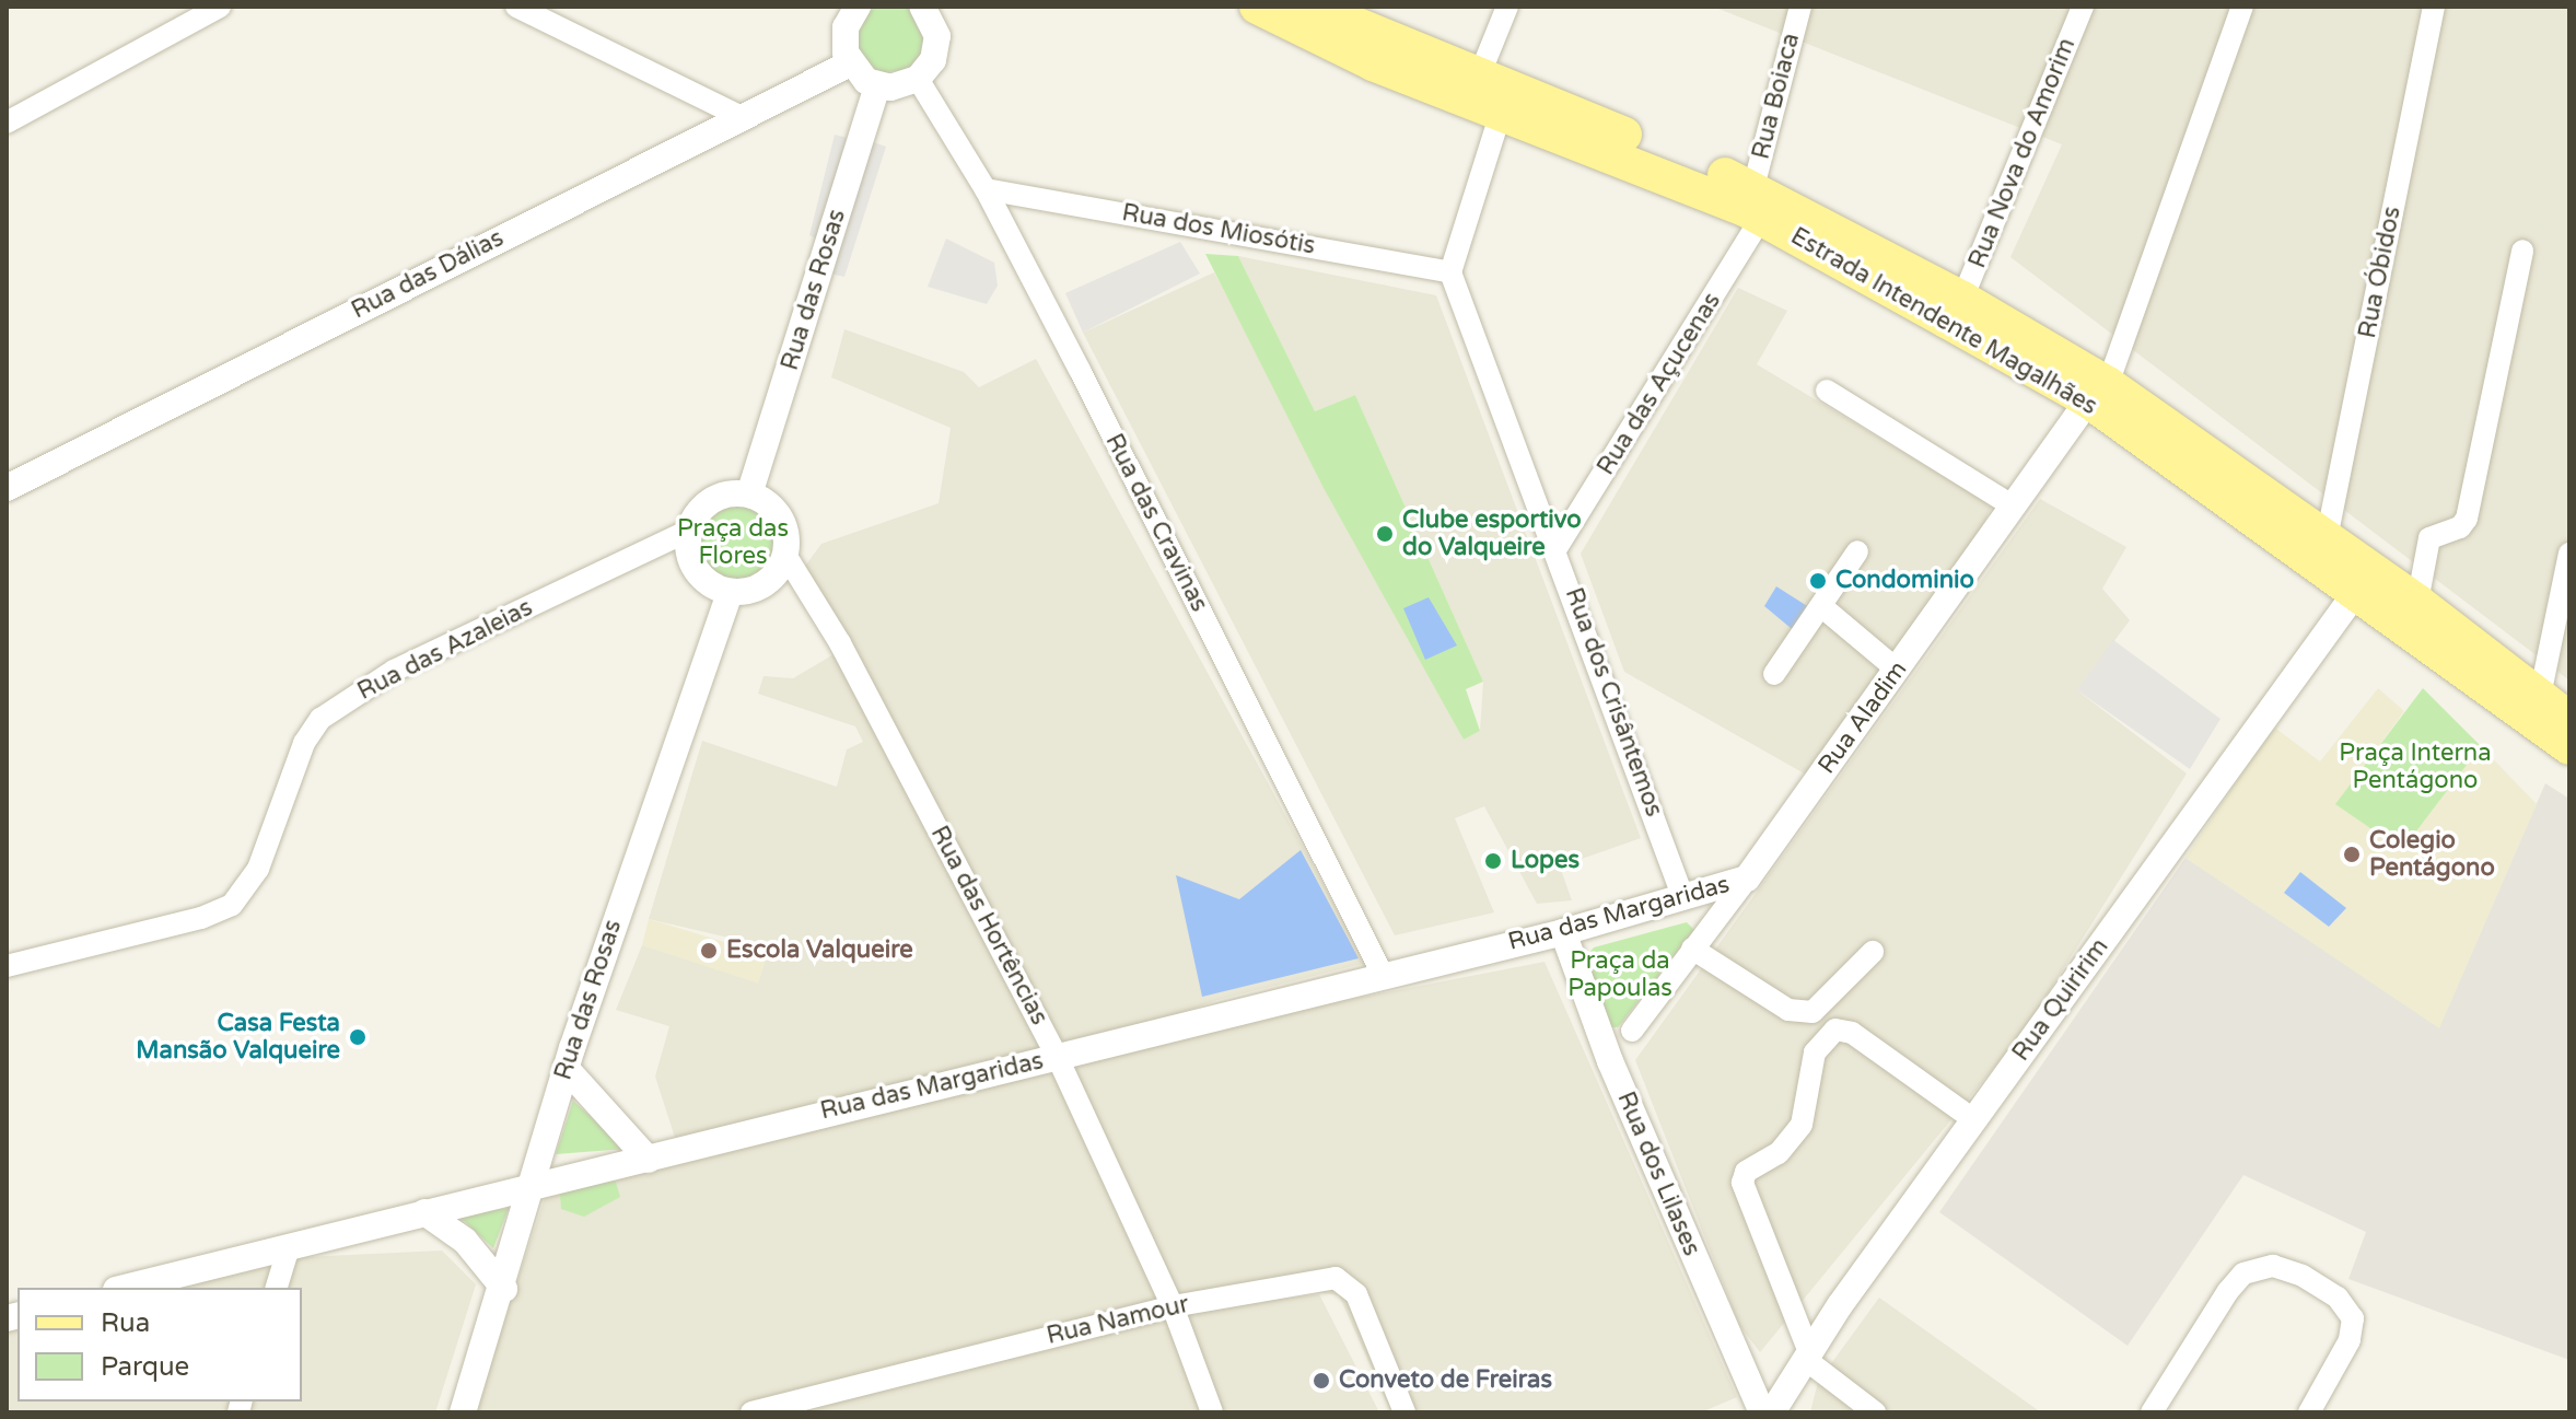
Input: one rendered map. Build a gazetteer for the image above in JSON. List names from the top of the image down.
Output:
{
  "streets": {
    "main road": ["Estrada Intendente Magalhães"],
    "street": [
      "Rua Boiaca",
      "Rua Nova do Amorim",
      "Rua dos Miosótis",
      "Rua Óbidos",
      "Rua das Dálias",
      "Rua das Rosas",
      "Rua das Açucenas",
      "Rua das Cravinas",
      "Rua das Azaleias",
      "Rua dos Crisântemos",
      "Rua Aladim",
      "Rua das Margaridas",
      "Rua das Hortências",
      "Rua Quiririm",
      "Rua dos Lilases",
      "Rua Namour"
    ]
  },
  "crossings": [
    ["Rua Boiaca", "Estrada Intendente Magalhães"],
    ["Rua Boiaca", "Rua das Açucenas"],
    ["Rua Nova do Amorim", "Estrada Intendente Magalhães"],
    ["Rua dos Miosótis", "Rua das Cravinas"],
    ["Rua dos Miosótis", "Rua dos Crisântemos"],
    ["Rua Óbidos", "Estrada Intendente Magalhães"],
    ["Rua das Rosas", "Rua das Azaleias"],
    ["Rua das Rosas", "Rua das Margaridas"],
    ["Rua das Rosas", "Rua das Hortências"],
    ["Estrada Intendente Magalhães", "Rua das Açucenas"],
    ["Estrada Intendente Magalhães", "Rua Aladim"],
    ["Estrada Intendente Magalhães", "Rua Quiririm"],
    ["Rua das Açucenas", "Rua dos Crisântemos"],
    ["Rua das Cravinas", "Rua das Margaridas"],
    ["Rua das Azaleias", "Rua das Hortências"],
    ["Rua dos Crisântemos", "Rua das Margaridas"],
    ["Rua Aladim", "Rua das Margaridas"],
    ["Rua das Margaridas", "Rua das Hortências"],
    ["Rua das Margaridas", "Rua dos Lilases"],
    ["Rua das Hortências", "Rua Namour"]
  ],
  "parks": ["Praça das Flores", "Praça Interna Pentágono", "Praça da Papoulas"],
  "places": [
    "Clube esportivo do Valqueire",
    "Condominio",
    "Colegio Pentágono",
    "Lopes",
    "Escola Valqueire",
    "Casa Festa Mansão Valqueire",
    "Conveto de Freiras"
  ],
  "legend": ["Rua", "Parque"]
}
